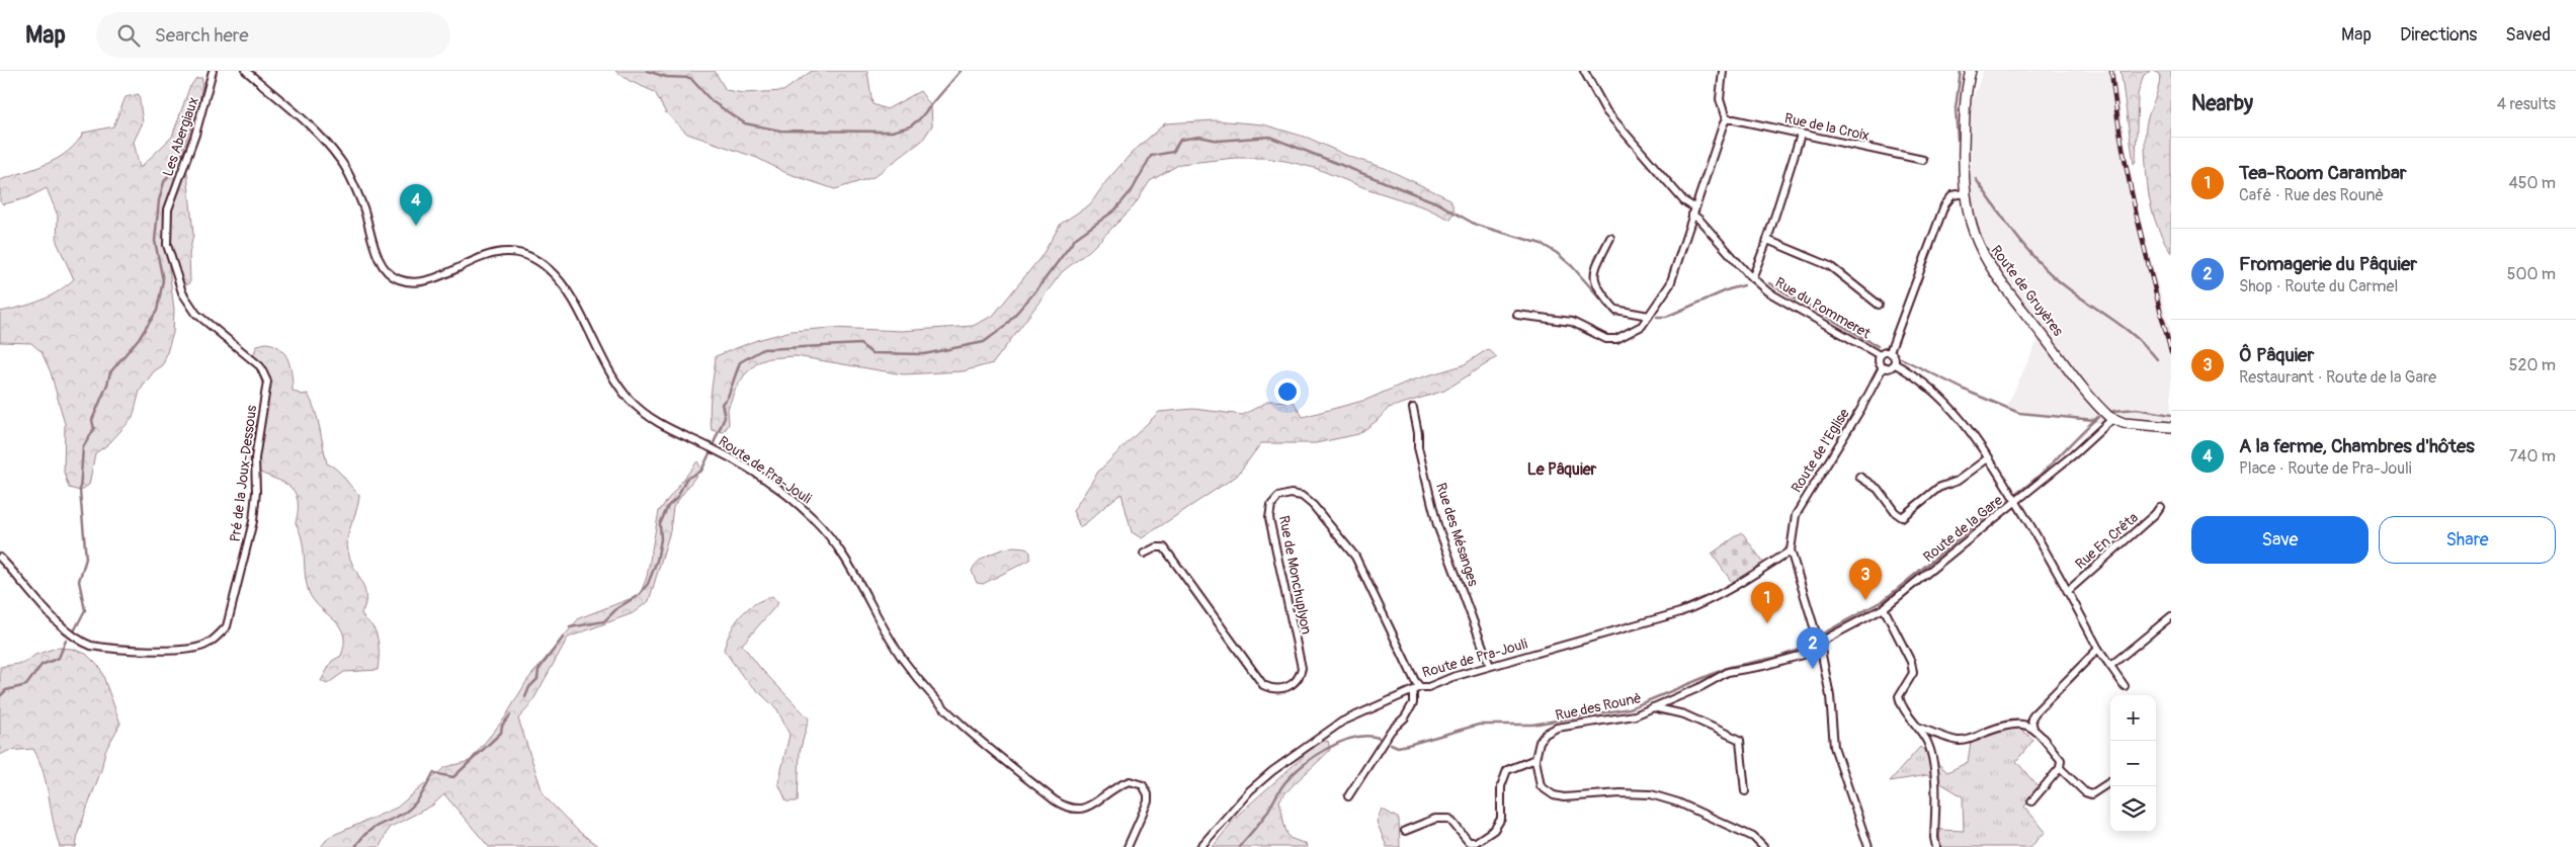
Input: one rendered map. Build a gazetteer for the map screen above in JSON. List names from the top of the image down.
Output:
{
  "streets": {
    "street": [
      "Rue de la Croix",
      "Les Abergiaux",
      "Route de Gruyères",
      "Rue du Pommeret",
      "Route de l'Eglise",
      "Route de Pra-Jouli",
      "Pré de la Joux-Dessous",
      "Route de la Gare",
      "Rue des Mésanges",
      "Rue En Crêta",
      "Rue de Monchuplyon",
      "Rue des Rounè"
    ]
  },
  "crossings": [
    ["Les Abergiaux", "Pré de la Joux-Dessous"],
    ["Route de Gruyères", "Route de la Gare"],
    ["Rue du Pommeret", "Route de l'Eglise"],
    ["Rue du Pommeret", "Rue En Crêta"],
    ["Route de l'Eglise", "Route de Pra-Jouli"],
    ["Route de l'Eglise", "Rue En Crêta"],
    ["Route de Pra-Jouli", "Rue des Mésanges"],
    ["Route de Pra-Jouli", "Rue de Monchuplyon"],
    ["Route de la Gare", "Rue En Crêta"],
    ["Route de la Gare", "Rue des Rounè"]
  ],
  "districts": ["Le Pâquier"],
  "page": {
    "header": "Map",
    "search": "Search here",
    "nav": ["Map", "Directions", "Saved"],
    "heading": ["Nearby", "4 results"],
    "list": [
      {
        "mark": "1",
        "name": "Tea-Room Carambar",
        "note": "Café · Rue des Rounè",
        "value": "450 m"
      },
      {
        "mark": "2",
        "name": "Fromagerie du Pâquier",
        "note": "Shop · Route du Carmel",
        "value": "500 m"
      },
      {
        "mark": "3",
        "name": "Ô Pâquier",
        "note": "Restaurant · Route de la Gare",
        "value": "520 m"
      },
      {
        "mark": "4",
        "name": "A la ferme, Chambres d'hôtes",
        "note": "Place · Route de Pra-Jouli",
        "value": "740 m"
      }
    ],
    "pins": [
      "4",
      "3",
      "1",
      "2"
    ],
    "buttons": ["Save", "Share"],
    "map_buttons": ["+", "−"]
  }
}
